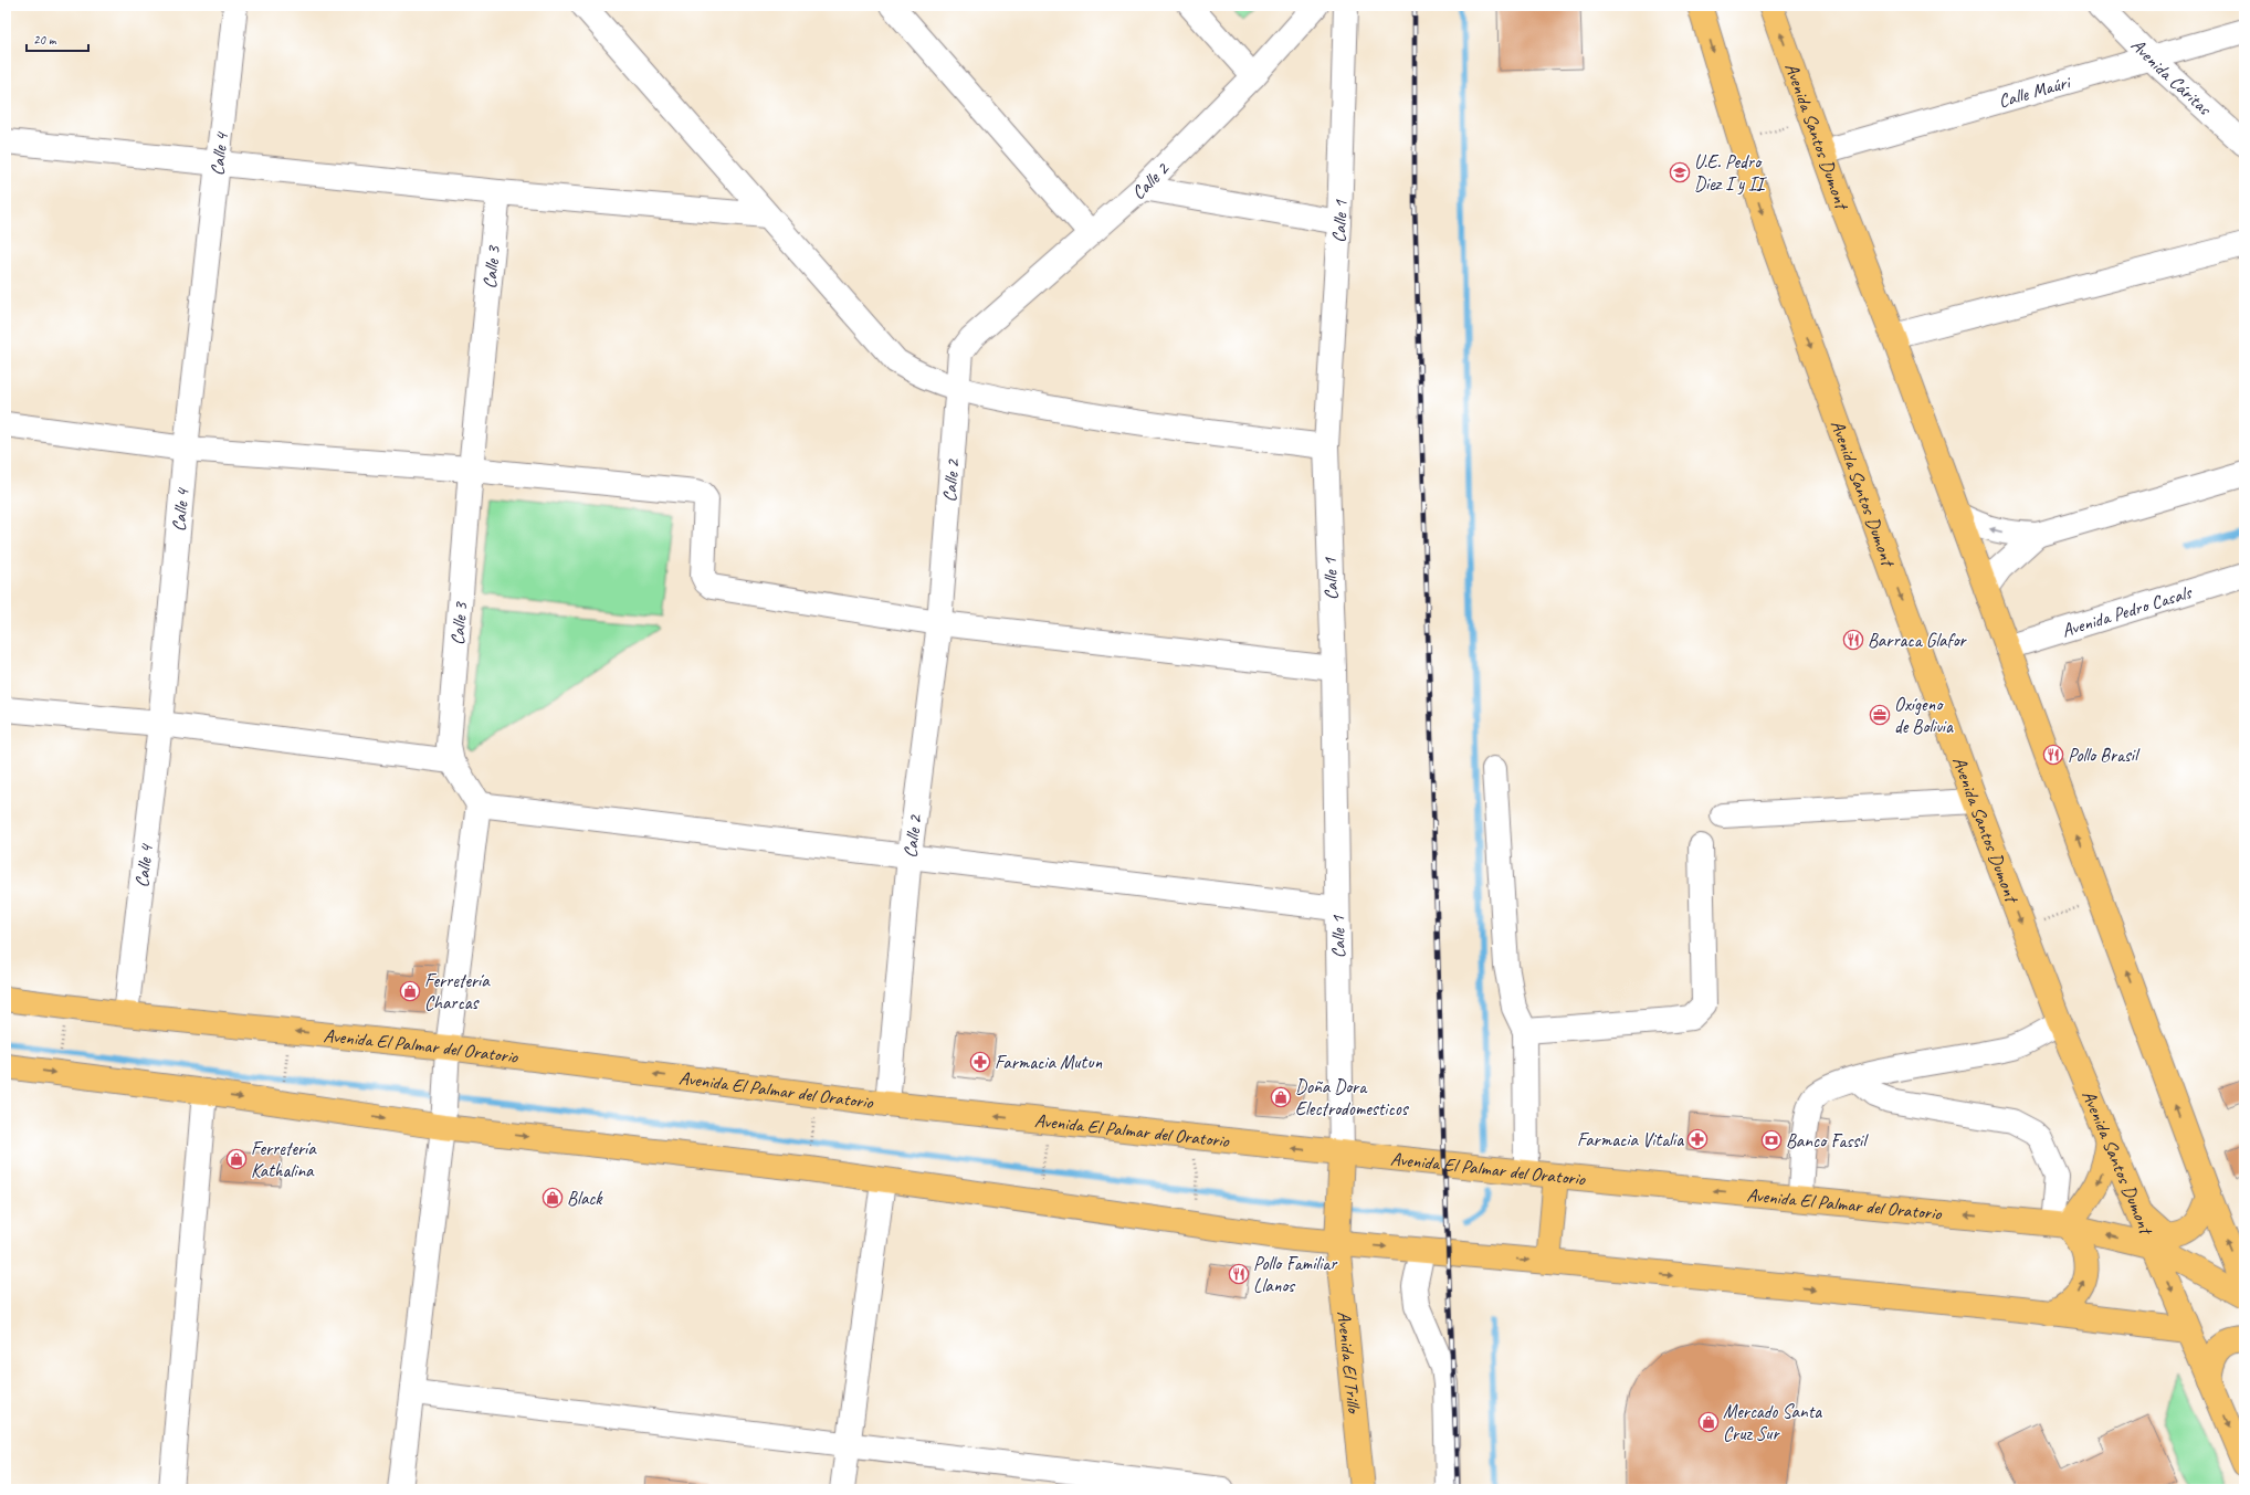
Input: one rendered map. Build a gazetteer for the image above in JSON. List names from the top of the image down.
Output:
{
  "streets": {
    "main road": ["Avenida Santos Dumont", "Avenida El Palmar del Oratorio", "Avenida El Trillo"],
    "street": [
      "Avenida Cáritas",
      "Calle Maúri",
      "Calle 4",
      "Calle 2",
      "Calle 1",
      "Calle 3",
      "Avenida Pedro Casals"
    ]
  },
  "crossings": [
    ["Avenida Cáritas", "Calle Maúri"],
    ["Calle Maúri", "Avenida Santos Dumont"],
    ["Avenida Santos Dumont", "Avenida Pedro Casals"],
    ["Avenida Santos Dumont", "Avenida El Palmar del Oratorio"],
    ["Calle 4", "Avenida El Palmar del Oratorio"],
    ["Calle 2", "Avenida El Palmar del Oratorio"],
    ["Calle 1", "Avenida El Palmar del Oratorio"],
    ["Calle 1", "Avenida El Trillo"],
    ["Avenida El Palmar del Oratorio", "Avenida El Trillo"]
  ],
  "places": {
    "school or university": ["U.E. Pedro Diez I y II"],
    "restaurant": ["Barraca Glafor", "Pollo Brasil", "Pollo Familiar Llanos"],
    "office": ["Oxígeno de Bolivia"],
    "shop": [
      "Ferretería Charcas",
      "Doña Dora Electrodomesticos",
      "Ferretería Kathalina",
      "Black",
      "Mercado Santa Cruz Sur"
    ],
    "pharmacy": ["Farmacia Mutun", "Farmacia Vitalia"],
    "bank": ["Banco Fassil"]
  },
  "scale_bar": "20 m"
}
